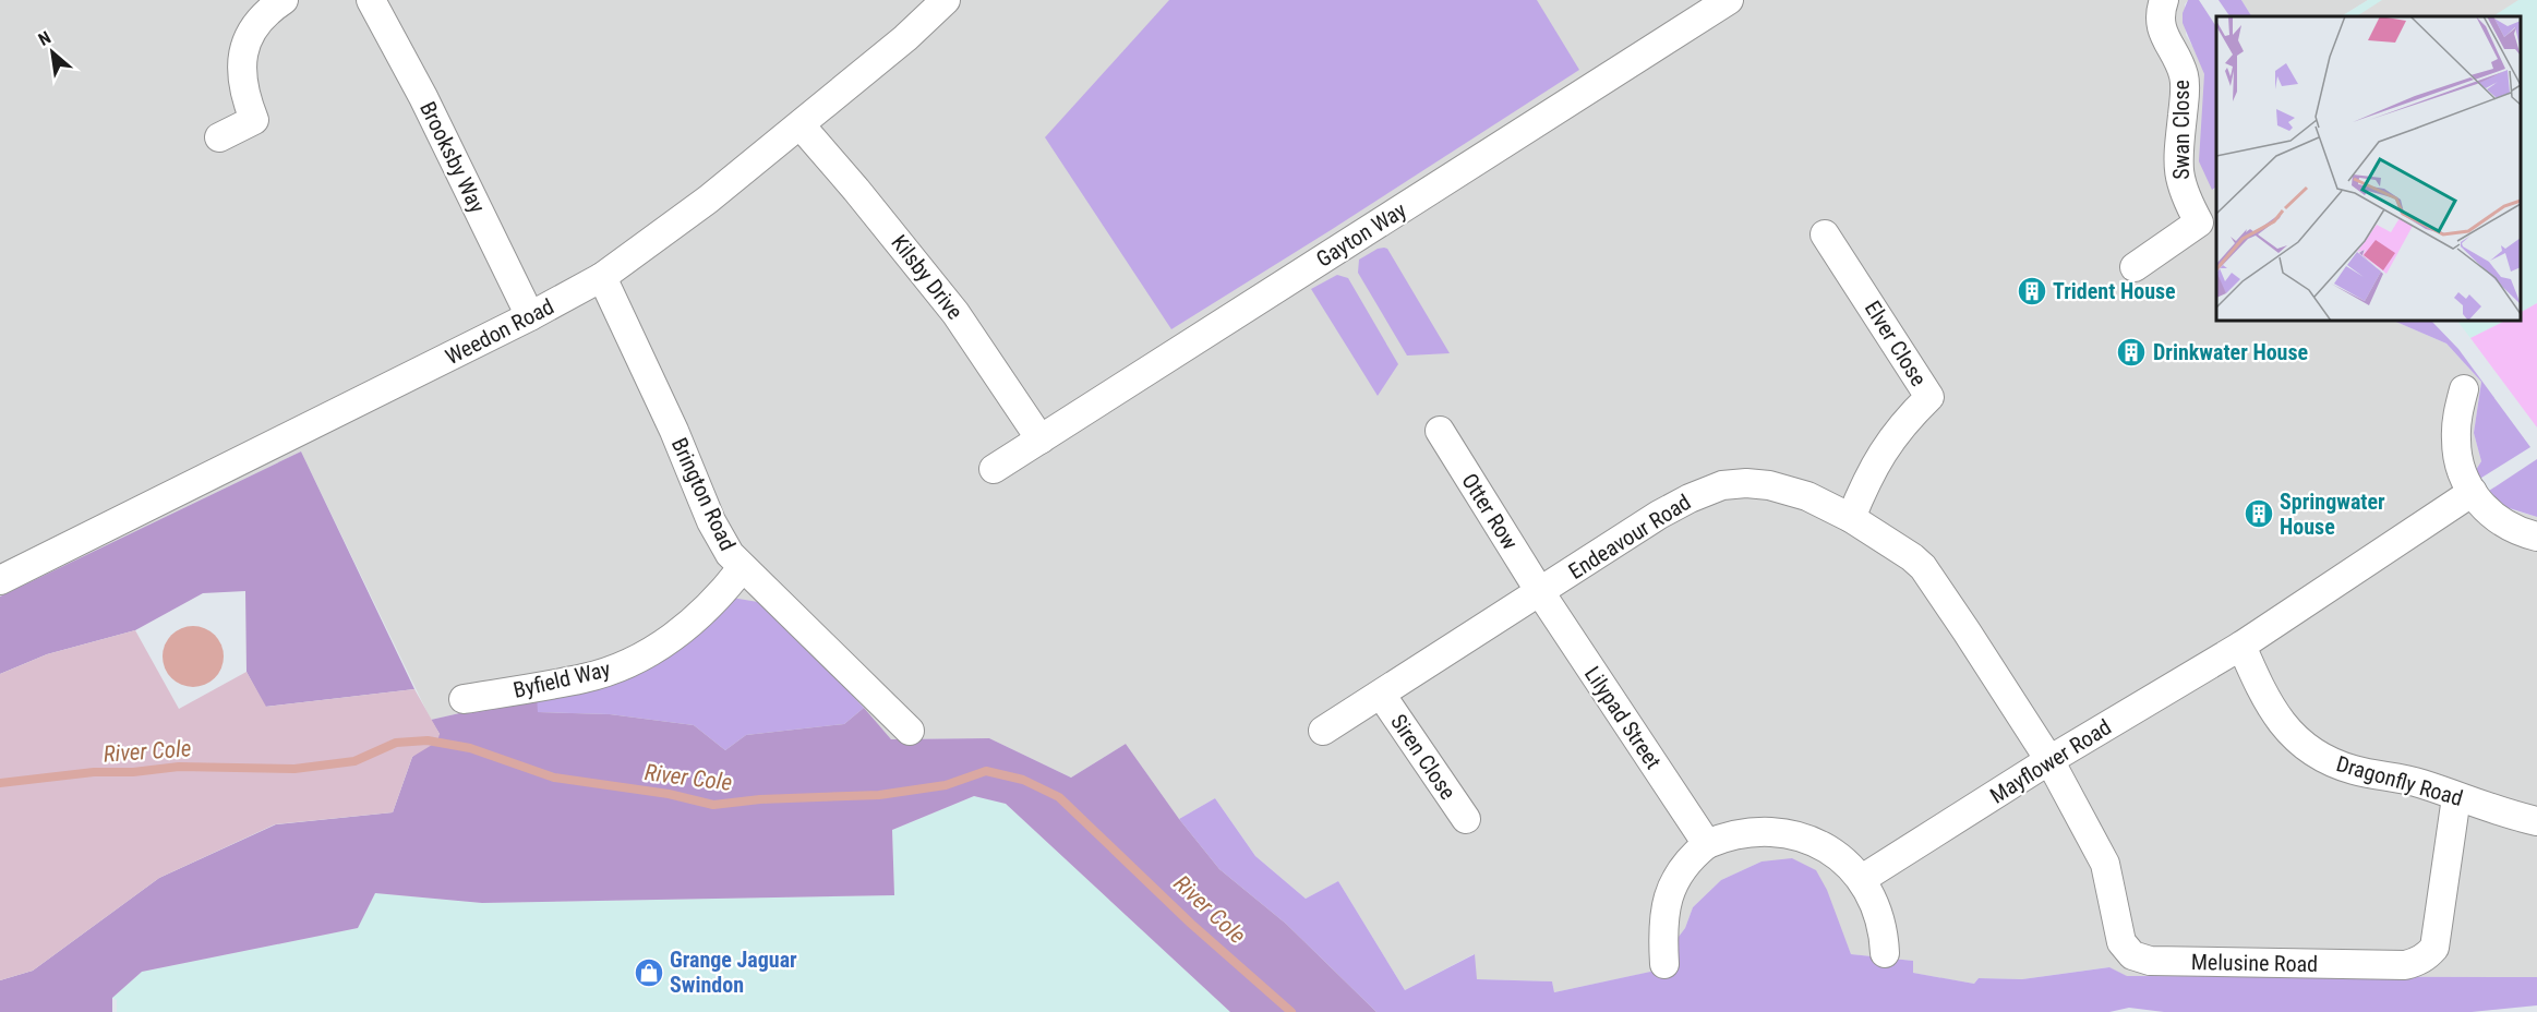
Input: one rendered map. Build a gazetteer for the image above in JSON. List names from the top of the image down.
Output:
{
  "streets": {
    "street": [
      "Swan Close",
      "Brooksby Way",
      "Gayton Way",
      "Kilsby Drive",
      "Weedon Road",
      "Elver Close",
      "Brington Road",
      "Otter Row",
      "Endeavour Road",
      "Byfield Way",
      "Lilypad Street",
      "Siren Close",
      "Mayflower Road",
      "Dragonfly Road",
      "Melusine Road"
    ]
  },
  "crossings": [
    ["Brooksby Way", "Weedon Road"],
    ["Gayton Way", "Kilsby Drive"],
    ["Kilsby Drive", "Weedon Road"],
    ["Weedon Road", "Brington Road"],
    ["Elver Close", "Endeavour Road"],
    ["Brington Road", "Byfield Way"],
    ["Otter Row", "Endeavour Road"],
    ["Otter Row", "Lilypad Street"],
    ["Endeavour Road", "Lilypad Street"],
    ["Endeavour Road", "Siren Close"],
    ["Endeavour Road", "Mayflower Road"],
    ["Endeavour Road", "Melusine Road"],
    ["Mayflower Road", "Dragonfly Road"],
    ["Mayflower Road", "Melusine Road"],
    ["Dragonfly Road", "Melusine Road"]
  ],
  "water": ["River Cole"],
  "places": {
    "building": ["Trident House", "Drinkwater House", "Springwater House"],
    "shop": ["Grange Jaguar Swindon"]
  },
  "north": "top left"
}
